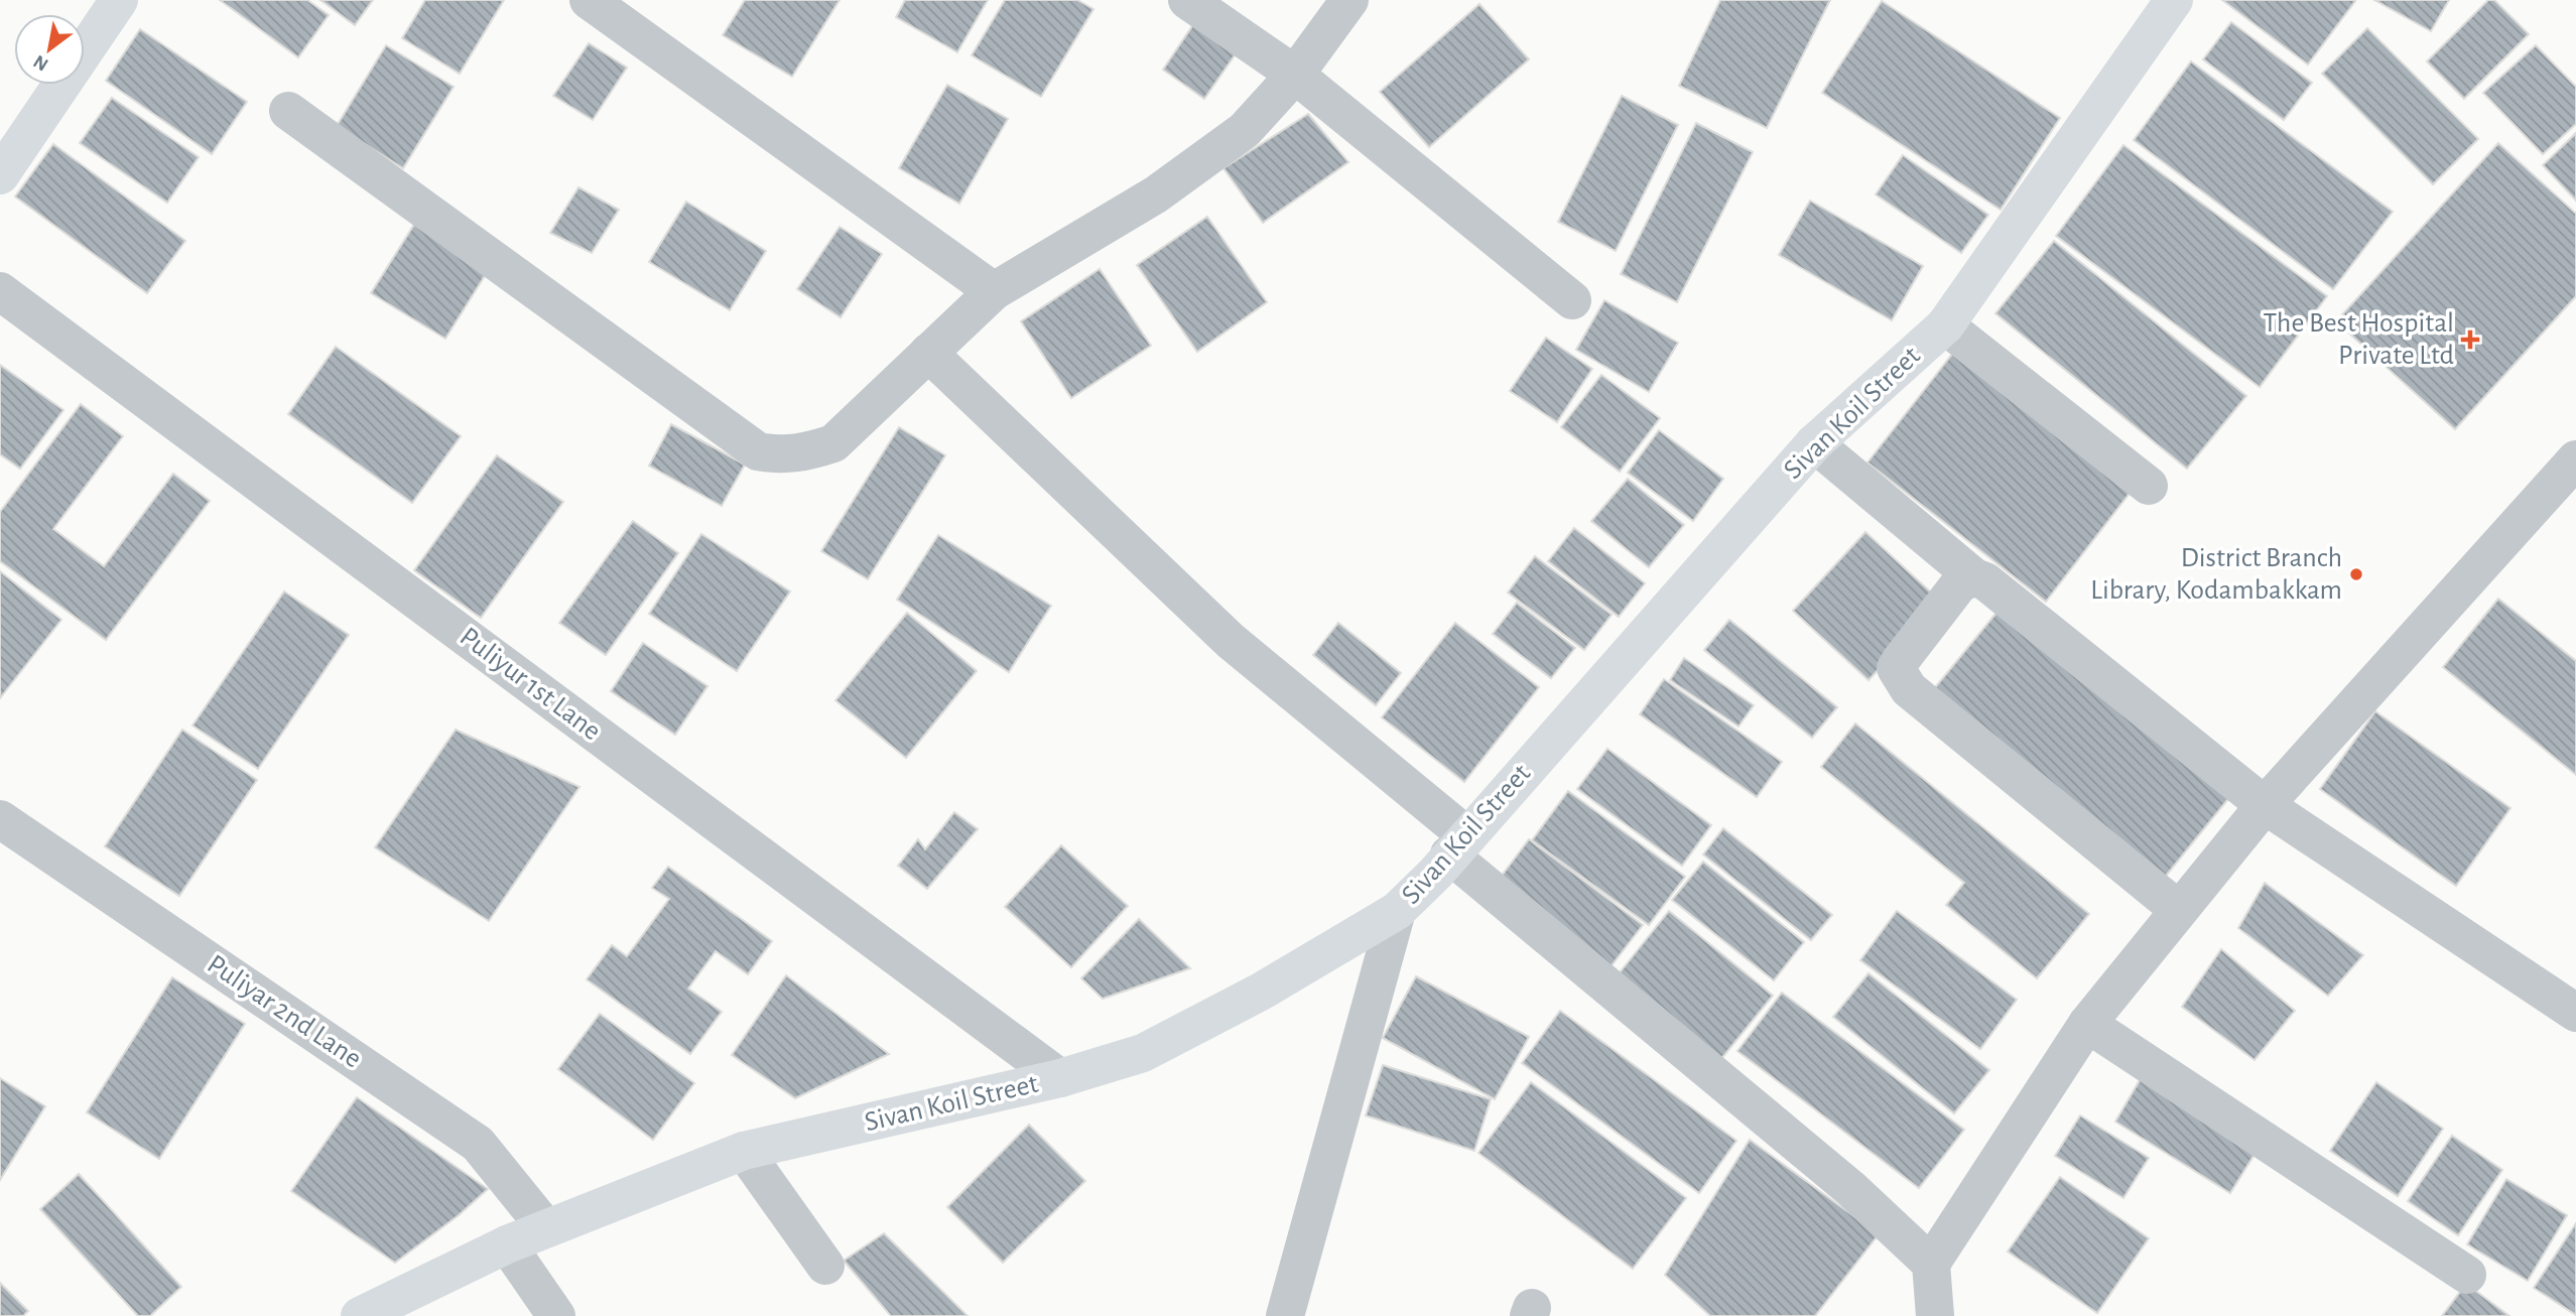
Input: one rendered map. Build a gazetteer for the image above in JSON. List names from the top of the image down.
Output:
{
  "streets": {
    "street": ["Sivan Koil Street", "Puliyur 1st Lane", "Puliyar 2nd Lane"]
  },
  "crossings": [
    ["Sivan Koil Street", "Puliyur 1st Lane"],
    ["Sivan Koil Street", "Puliyar 2nd Lane"]
  ],
  "places": {
    "health": ["The Best Hospital Private Ltd"],
    "other": ["District Branch Library, Kodambakkam"]
  },
  "north": "bottom left"
}
